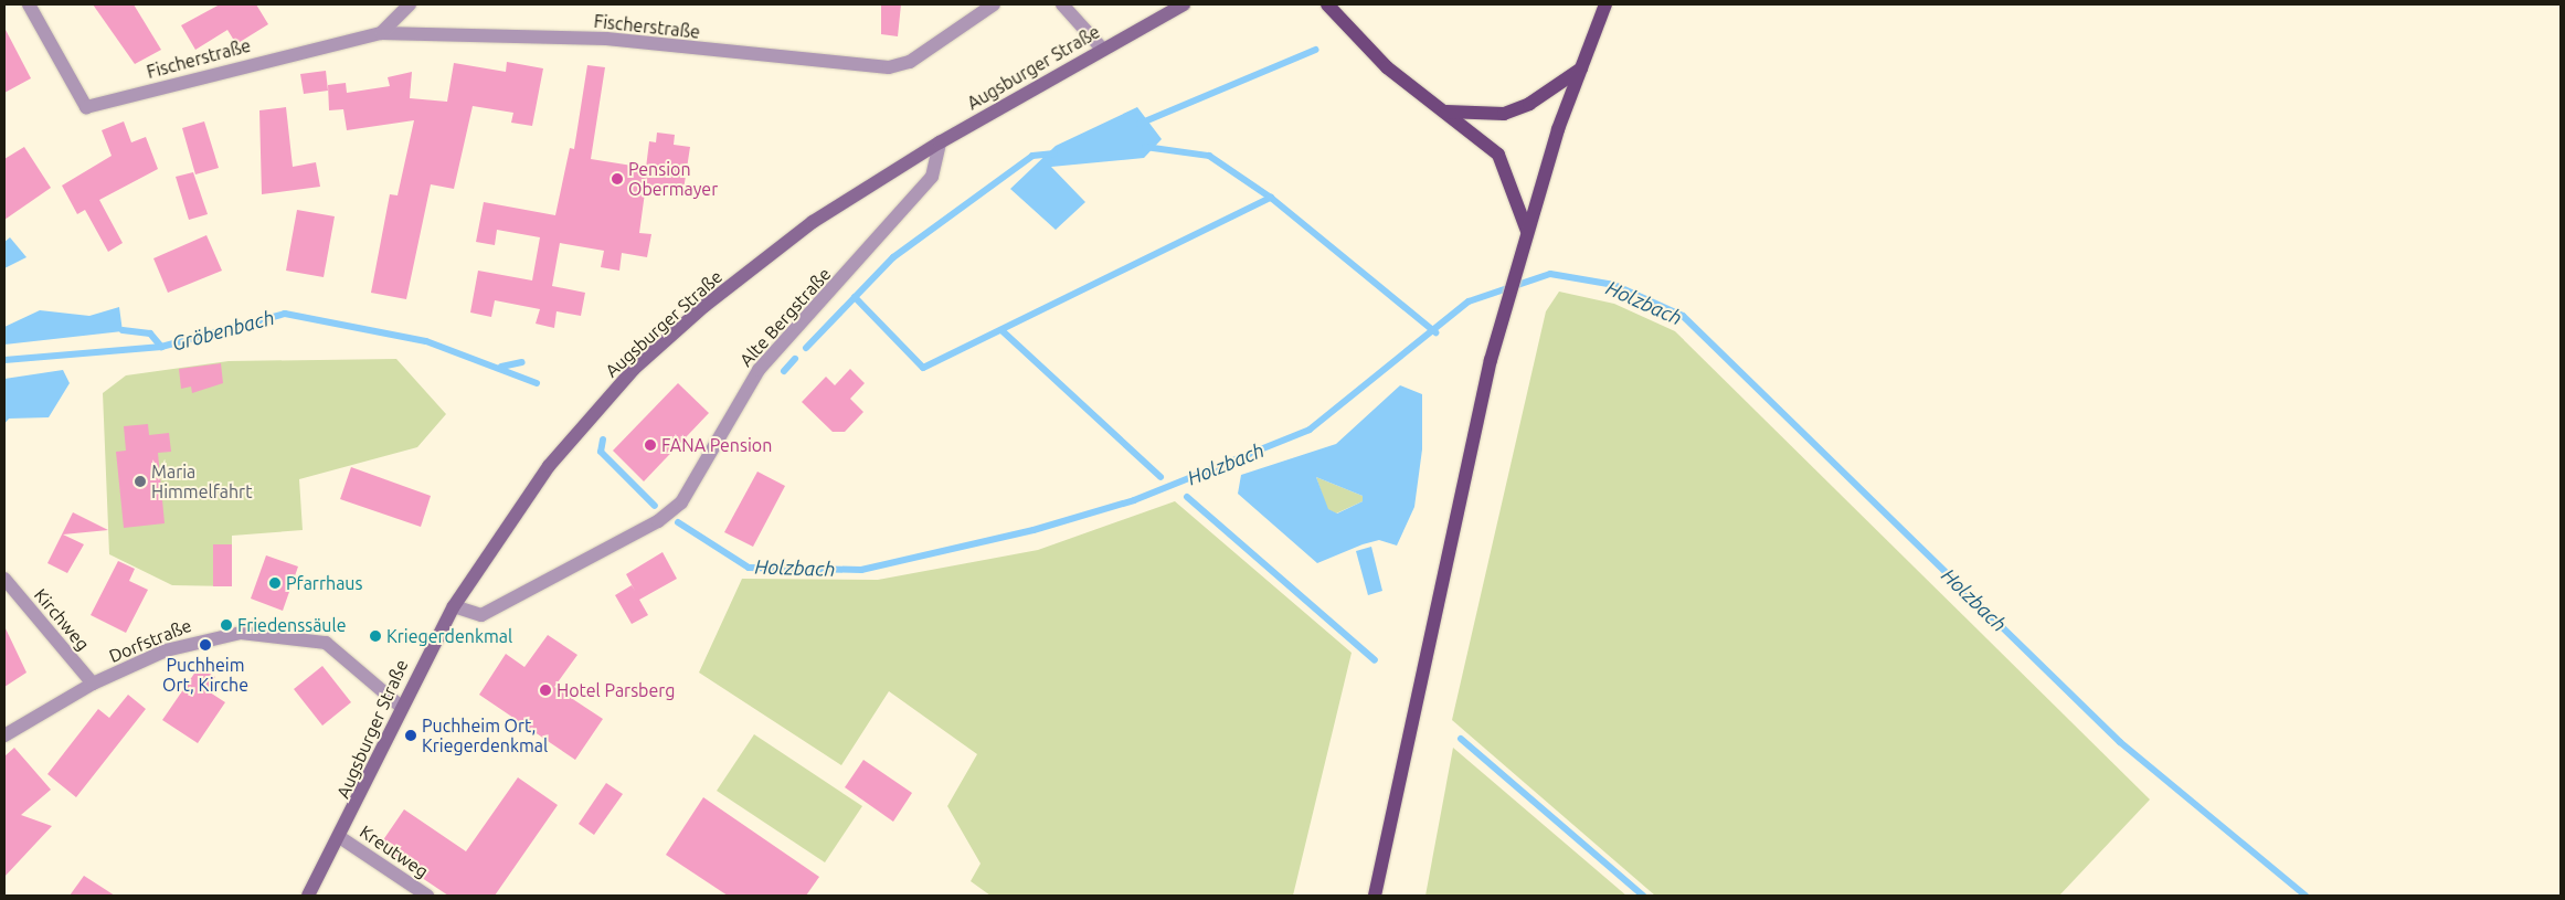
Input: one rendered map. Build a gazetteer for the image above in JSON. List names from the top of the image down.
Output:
{
  "streets": {
    "street": [
      "Fischerstraße",
      "Augsburger Straße",
      "Alte Bergstraße",
      "Kirchweg",
      "Dorfstraße",
      "Kreutweg"
    ]
  },
  "crossings": [
    ["Augsburger Straße", "Alte Bergstraße"],
    ["Augsburger Straße", "Dorfstraße"],
    ["Augsburger Straße", "Kreutweg"],
    ["Kirchweg", "Dorfstraße"]
  ],
  "water": ["Holzbach", "Gröbenbach"],
  "places": [
    "Pension Obermayer",
    "FANA Pension",
    "Maria Himmelfahrt",
    "Pfarrhaus",
    "Friedenssäule",
    "Kriegerdenkmal",
    "Puchheim Ort, Kirche",
    "Hotel Parsberg",
    "Puchheim Ort, Kriegerdenkmal"
  ]
}
